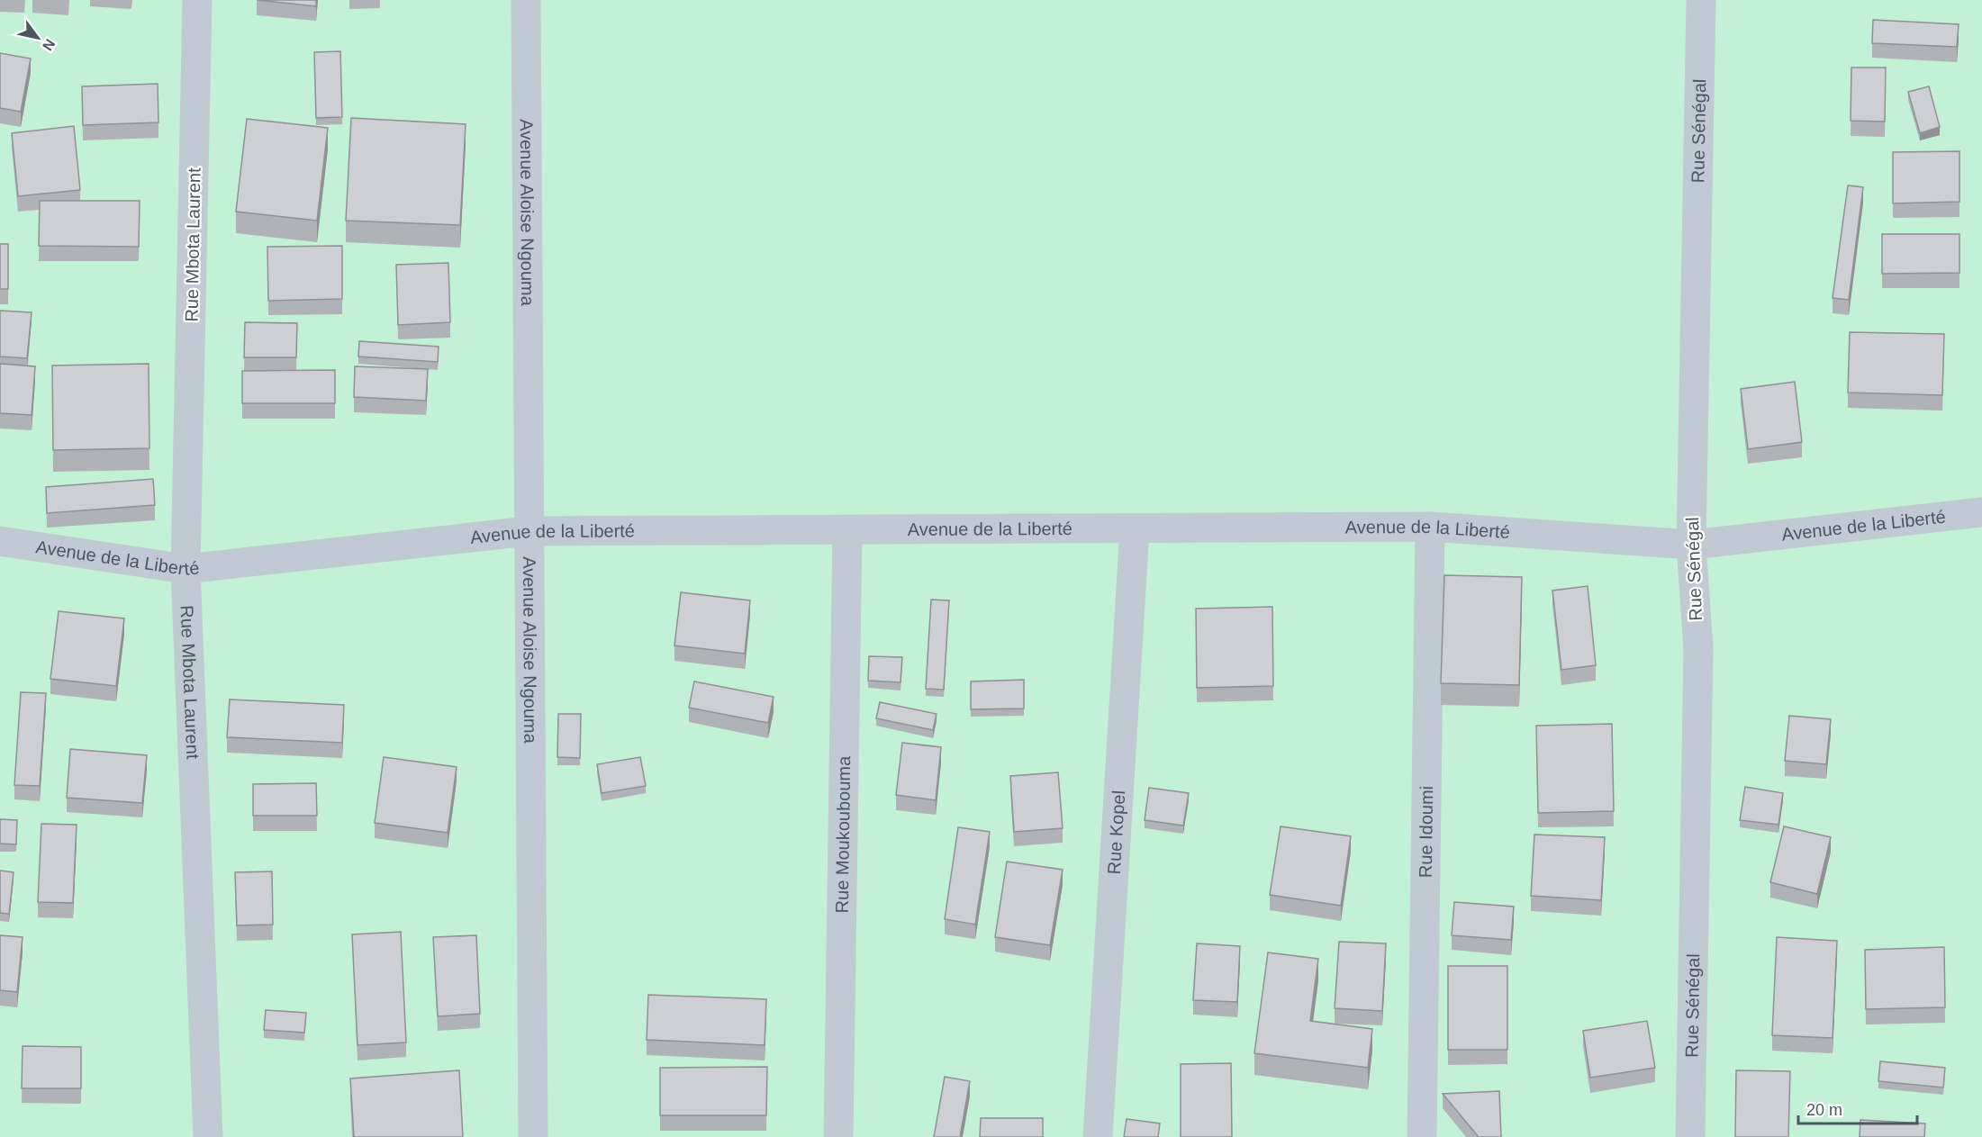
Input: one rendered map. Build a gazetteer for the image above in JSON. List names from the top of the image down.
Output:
{
  "streets": {
    "street": [
      "Rue Sénégal",
      "Avenue Aloise Ngouma",
      "Rue Mbota Laurent",
      "Avenue de la Liberté",
      "Rue Idoumi",
      "Rue Kopel",
      "Rue Moukoubouma"
    ]
  },
  "crossings": [
    ["Rue Sénégal", "Avenue de la Liberté"],
    ["Avenue Aloise Ngouma", "Avenue de la Liberté"],
    ["Rue Mbota Laurent", "Avenue de la Liberté"],
    ["Avenue de la Liberté", "Rue Idoumi"],
    ["Avenue de la Liberté", "Rue Kopel"],
    ["Avenue de la Liberté", "Rue Moukoubouma"]
  ],
  "scale_bar": "20 m",
  "north": "bottom right"
}
